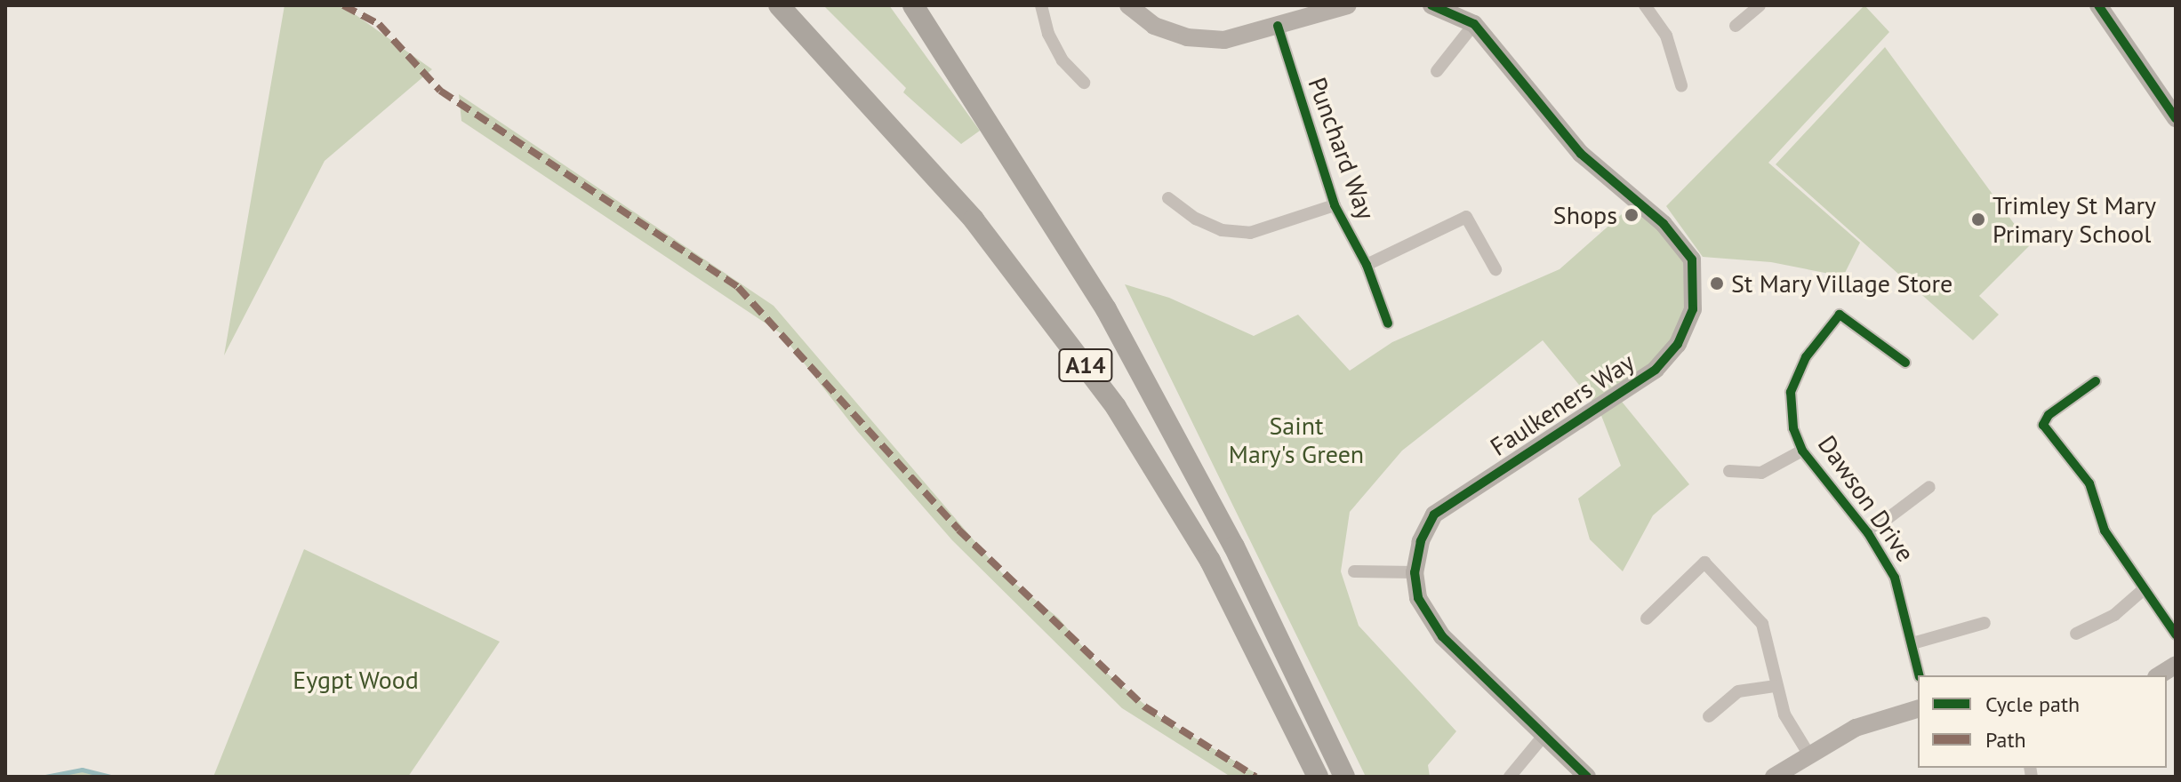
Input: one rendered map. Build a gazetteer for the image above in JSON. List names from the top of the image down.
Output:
{
  "streets": {
    "highway": ["A14"],
    "street": ["Punchard Way", "Faulkeners Way", "Dawson Drive"]
  },
  "parks": ["Saint Mary's Green", "Eygpt Wood"],
  "places": ["Shops", "Trimley St Mary Primary School", "St Mary Village Store"],
  "legend": ["Cycle path", "Path"]
}
